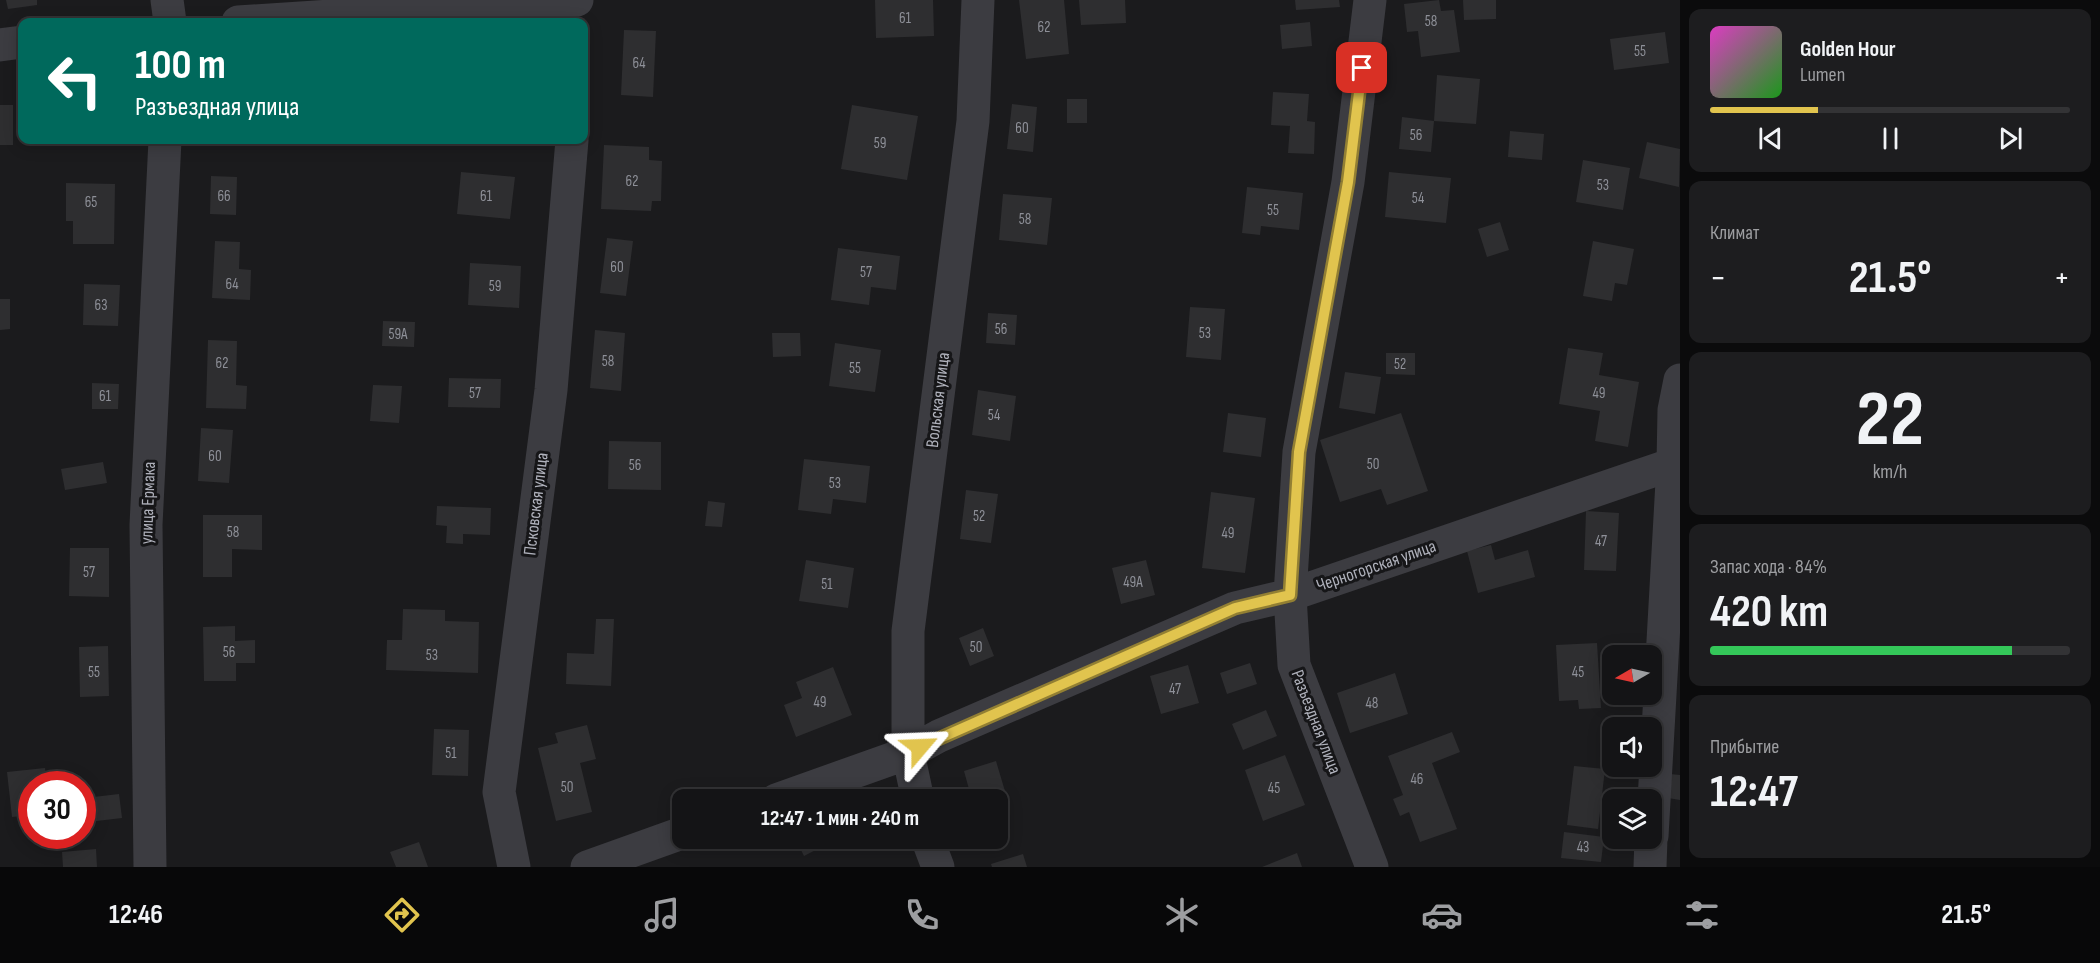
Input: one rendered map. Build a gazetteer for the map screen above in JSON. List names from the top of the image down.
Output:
{
  "streets": {
    "street": [
      "Вольская улица",
      "улица Ермака",
      "Псковская улица",
      "Черногорская улица",
      "Разъездная улица"
    ]
  },
  "crossings": [
    ["Вольская улица", "Черногорская улица"],
    ["Черногорская улица", "Разъездная улица"]
  ],
  "house_numbers": [
    "61",
    "58",
    "62",
    "55",
    "64",
    "60",
    "56",
    "59",
    "62",
    "53",
    "66",
    "61",
    "54",
    "65",
    "55",
    "58",
    "60",
    "57",
    "64",
    "59",
    "63",
    "56",
    "53",
    "59А",
    "58",
    "62",
    "52",
    "55",
    "57",
    "49",
    "61",
    "54",
    "60",
    "50",
    "56",
    "53",
    "52",
    "58",
    "49",
    "47",
    "57",
    "49А",
    "51",
    "50",
    "56",
    "53",
    "55",
    "45",
    "47",
    "49",
    "48",
    "51",
    "46",
    "50",
    "45",
    "43"
  ],
  "north": "left",
  "page": {
    "turn": ["100 m", "Разъездная улица"],
    "song": ["Golden Hour", "Lumen"],
    "tile": [
      "Климат",
      ["22", "km/h"],
      ["Запас хода · 84%", "420 km"],
      ["Прибытие", "12:47"]
    ],
    "heat": ["−", "21.5°", "+"],
    "limit": "30",
    "trip": "12:47 · 1 мин · 240 m",
    "tabs": ["12:46", "21.5°"]
  }
}
